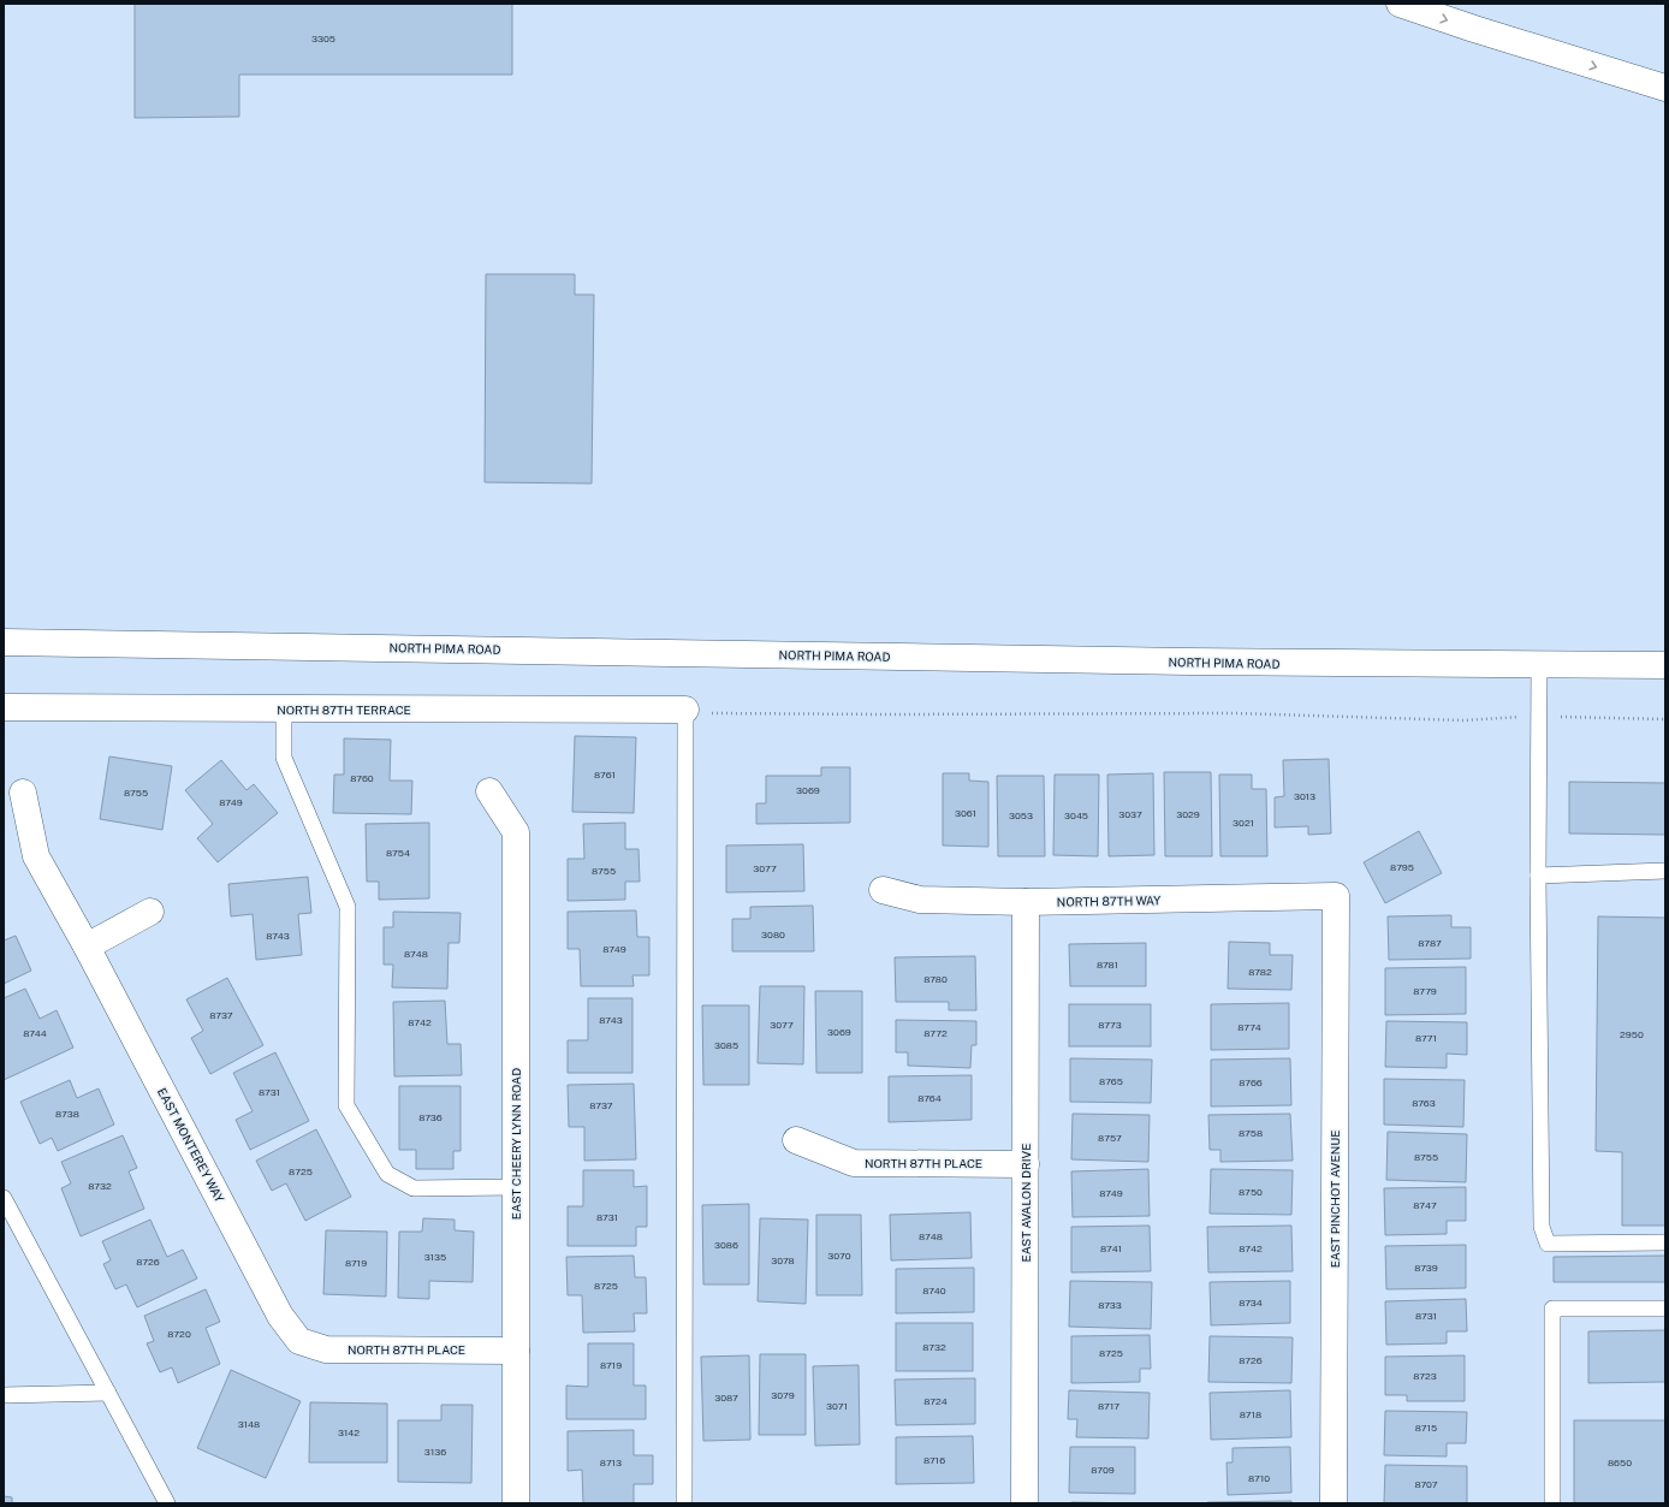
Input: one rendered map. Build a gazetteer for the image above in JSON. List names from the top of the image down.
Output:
{
  "streets": {
    "main road": [
      "NORTH PIMA ROAD",
      "NORTH 87TH TERRACE",
      "NORTH 87TH WAY",
      "EAST CHEERY LYNN ROAD",
      "EAST MONTEREY WAY",
      "NORTH 87TH PLACE",
      "EAST PINCHOT AVENUE",
      "EAST AVALON DRIVE"
    ]
  },
  "crossings": [
    ["NORTH 87TH WAY", "EAST PINCHOT AVENUE"],
    ["NORTH 87TH WAY", "EAST AVALON DRIVE"],
    ["EAST CHEERY LYNN ROAD", "NORTH 87TH PLACE"],
    ["EAST MONTEREY WAY", "NORTH 87TH PLACE"],
    ["NORTH 87TH PLACE", "EAST AVALON DRIVE"]
  ],
  "house_numbers": [
    "3305",
    "8761",
    "8760",
    "3069",
    "8755",
    "3013",
    "8749",
    "3061",
    "3037",
    "3029",
    "3053",
    "3045",
    "3021",
    "8754",
    "8795",
    "3077",
    "8755",
    "3080",
    "8743",
    "8787",
    "8749",
    "8748",
    "8781",
    "8782",
    "8780",
    "8779",
    "8737",
    "8743",
    "8742",
    "3077",
    "8773",
    "8774",
    "3069",
    "8744",
    "8772",
    "2950",
    "8771",
    "3085",
    "8765",
    "8766",
    "8731",
    "8764",
    "8763",
    "8737",
    "8738",
    "8736",
    "8758",
    "8757",
    "8755",
    "8725",
    "8732",
    "8750",
    "8749",
    "8747",
    "8731",
    "8748",
    "3086",
    "8741",
    "8742",
    "3070",
    "3135",
    "3078",
    "8726",
    "8719",
    "8739",
    "8725",
    "8740",
    "8734",
    "8733",
    "8731",
    "8720",
    "8732",
    "8725",
    "8726",
    "8719",
    "8723",
    "3079",
    "3087",
    "8724",
    "3071",
    "8717",
    "8718",
    "3148",
    "8715",
    "3142",
    "3136",
    "8716",
    "8713",
    "8650",
    "8709",
    "8710",
    "8707"
  ]
}
